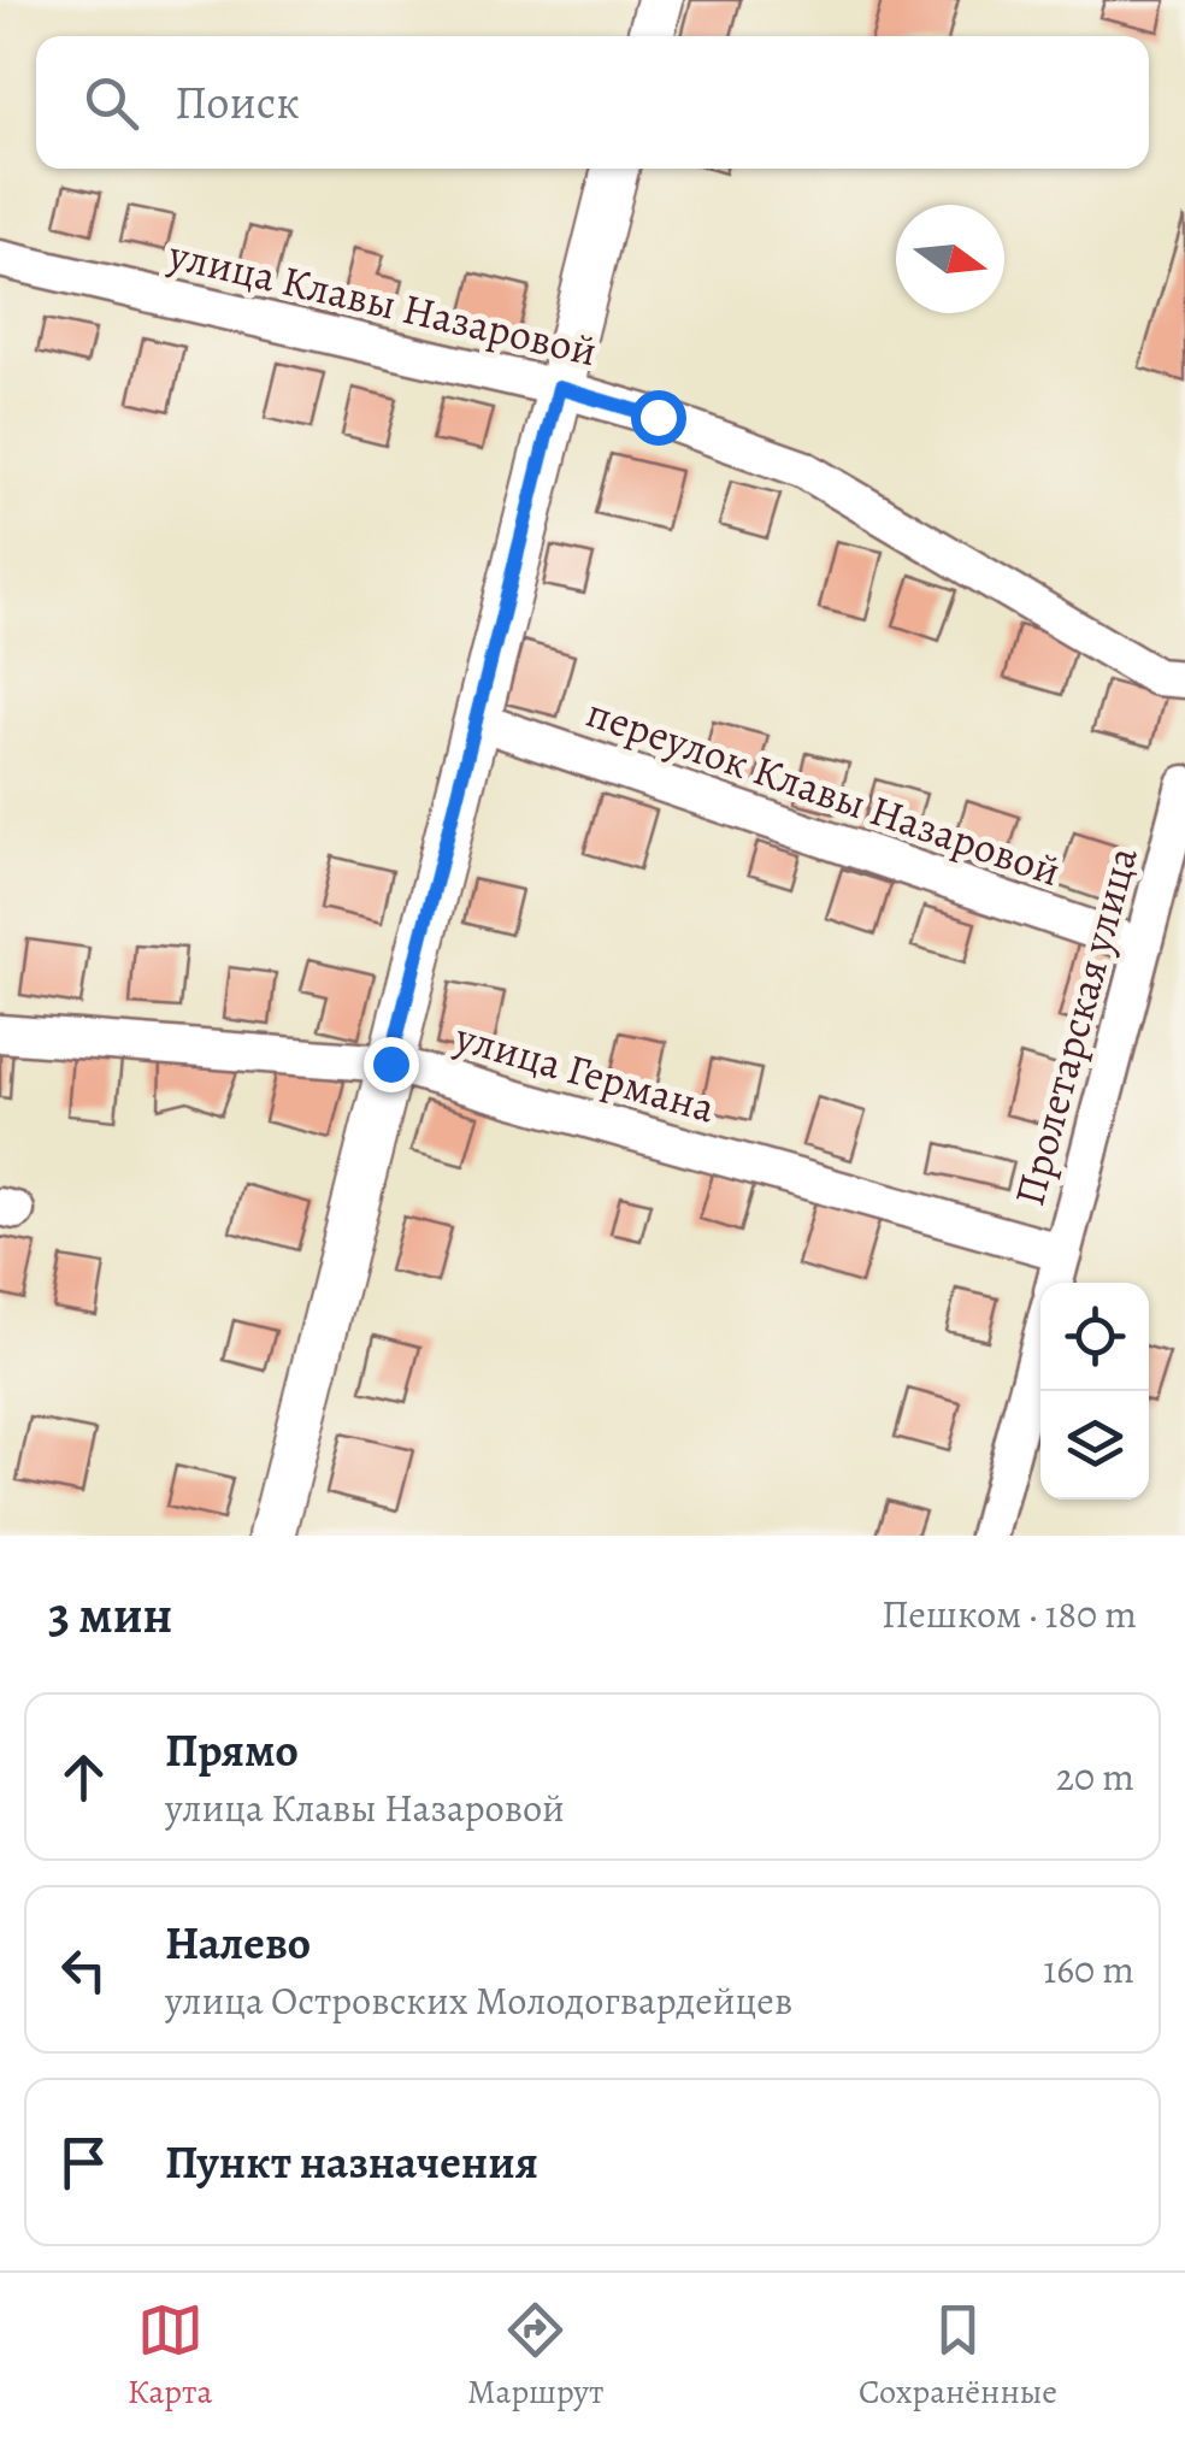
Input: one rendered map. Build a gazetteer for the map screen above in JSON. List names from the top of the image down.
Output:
{
  "streets": {
    "street": [
      "улица Клавы Назаровой",
      "переулок Клавы Назаровой",
      "Пролетарская улица",
      "улица Германа"
    ]
  },
  "crossings": [
    ["переулок Клавы Назаровой", "Пролетарская улица"],
    ["Пролетарская улица", "улица Германа"]
  ],
  "north": "right",
  "page": {
    "search": "Поиск",
    "heading": ["3 мин", "Пешком · 180 m"],
    "list": [
      ["Прямо", "улица Клавы Назаровой", "20 m"],
      ["Налево", "улица Островских Молодогвардейцев", "160 m"],
      "Пункт назначения"
    ],
    "nav": ["Карта", "Маршрут", "Сохранённые"]
  }
}
